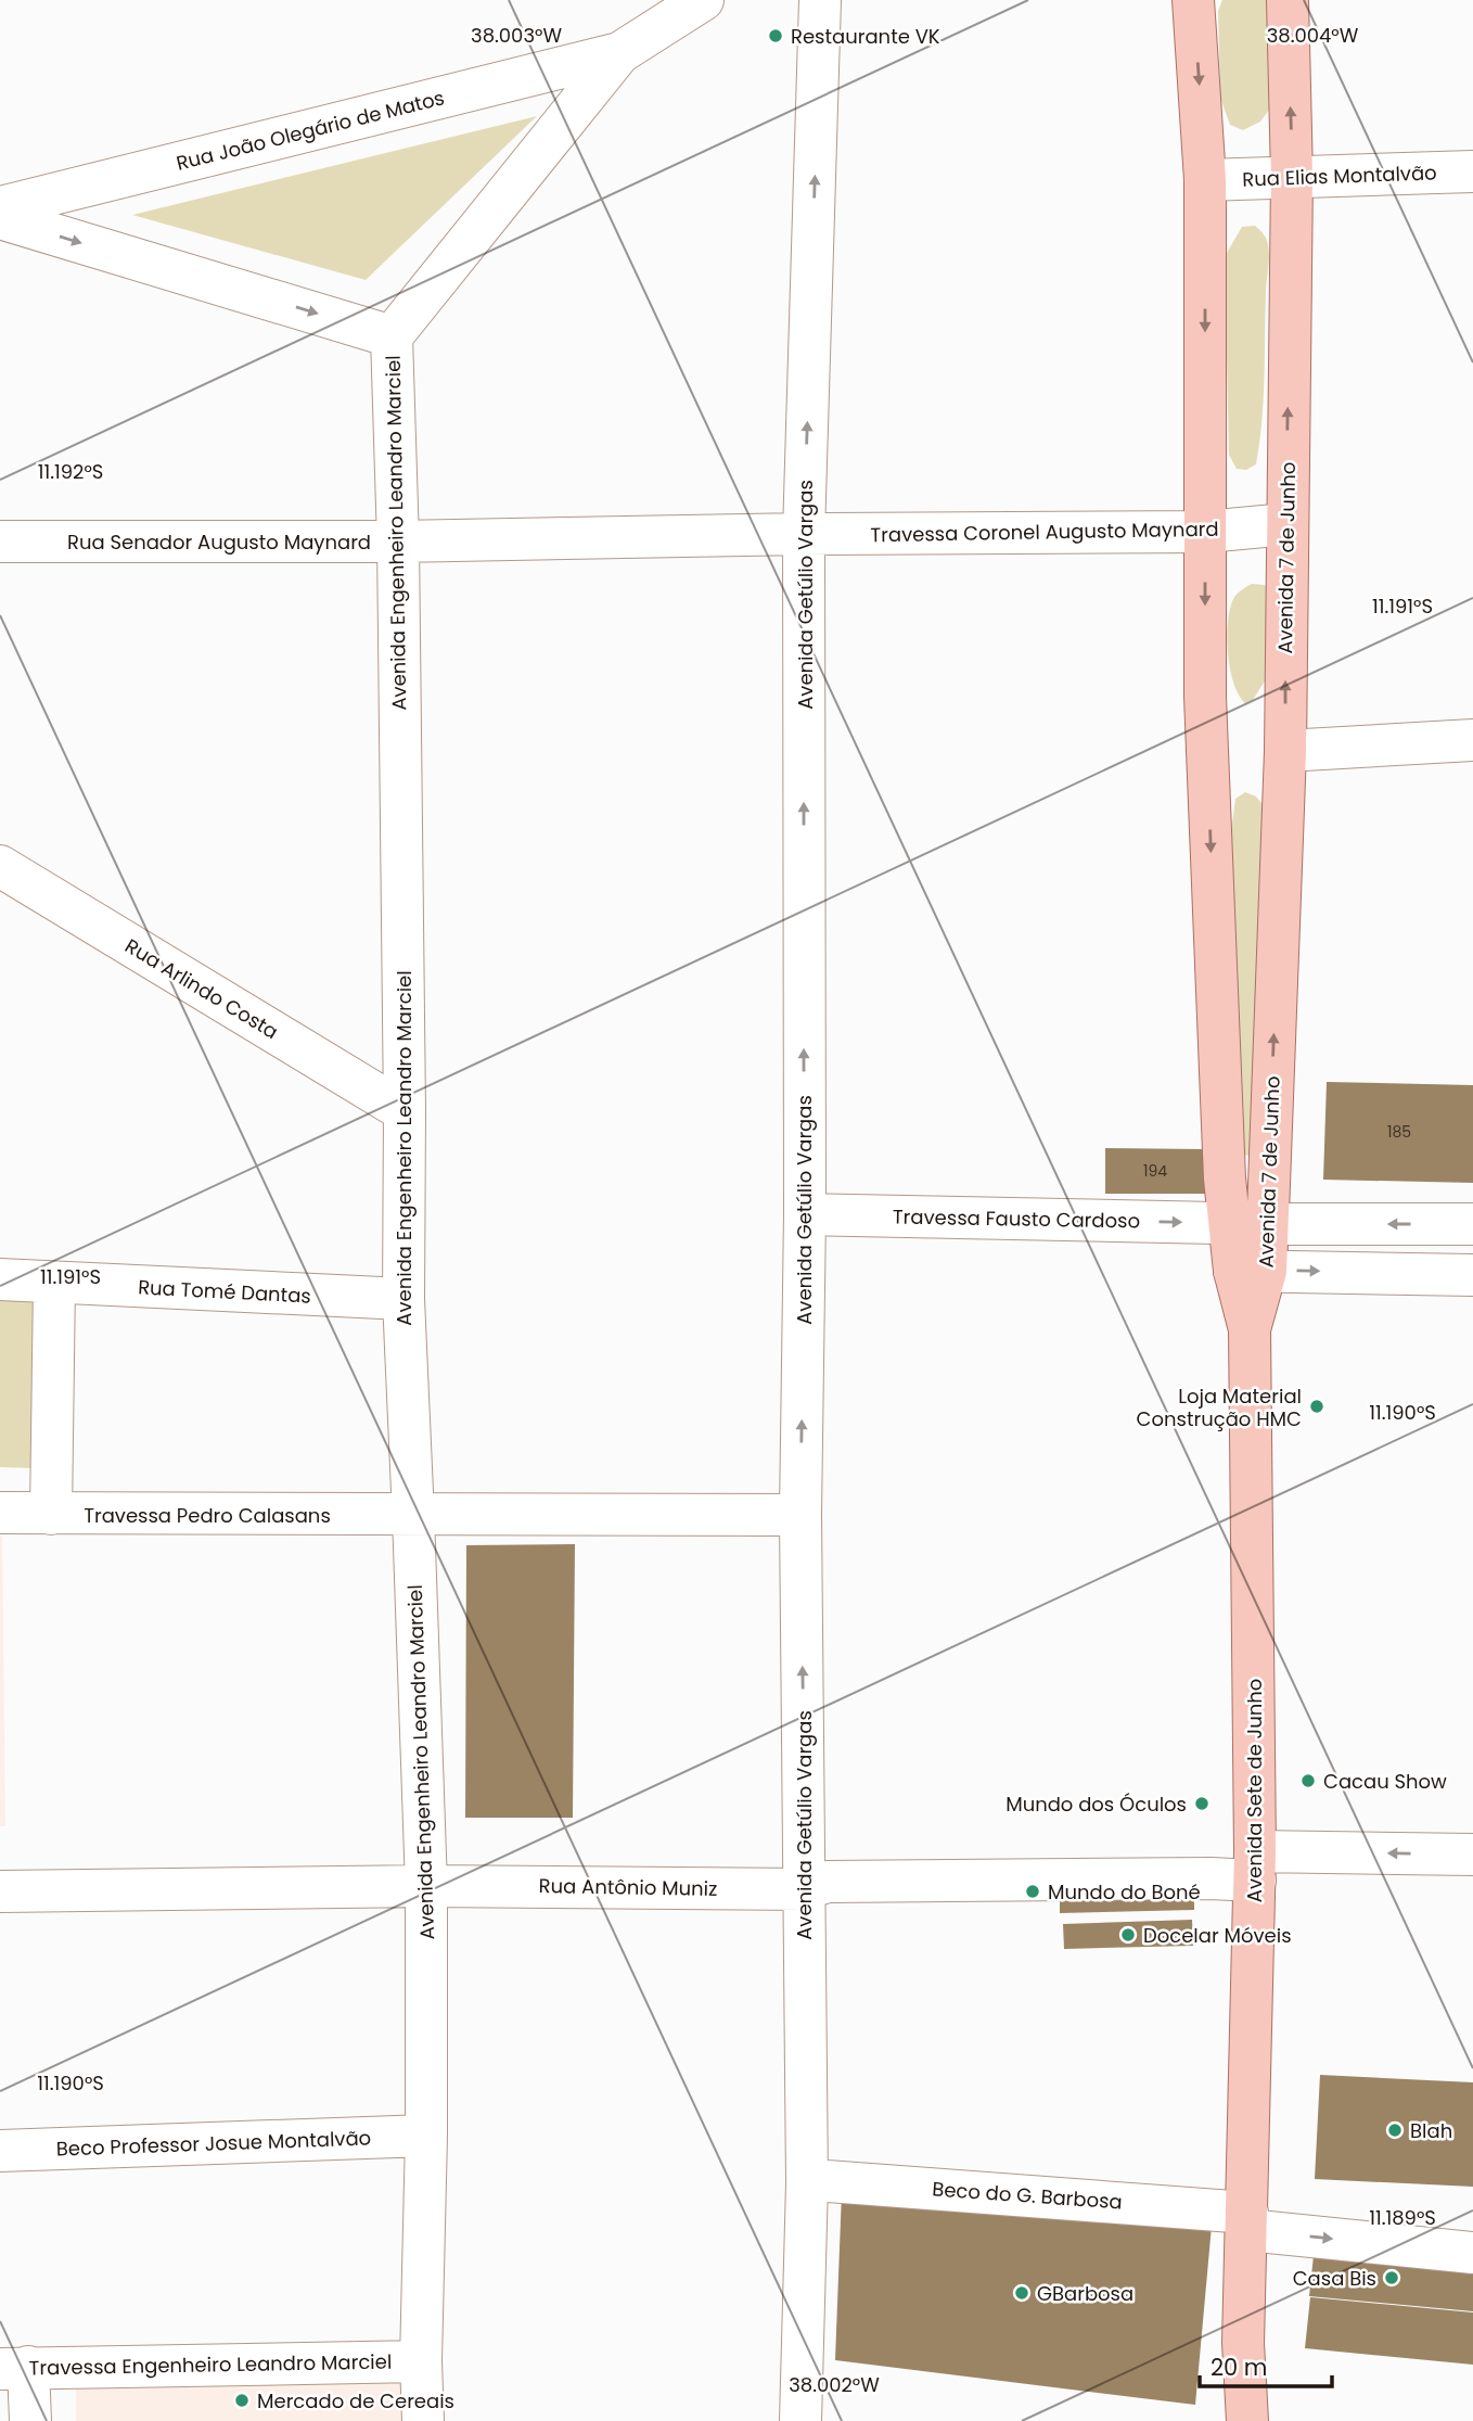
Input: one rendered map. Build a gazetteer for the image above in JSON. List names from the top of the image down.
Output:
{
  "streets": {
    "main road": ["Avenida 7 de Junho", "Avenida Sete de Junho"],
    "street": [
      "Rua João Olegário de Matos",
      "Rua Elias Montalvão",
      "Travessa Coronel Augusto Maynard",
      "Avenida Engenheiro Leandro Marciel",
      "Rua Senador Augusto Maynard",
      "Avenida Getúlio Vargas",
      "Rua Arlindo Costa",
      "Travessa Fausto Cardoso",
      "Rua Tomé Dantas",
      "Travessa Pedro Calasans",
      "Rua Antônio Muniz",
      "Beco Professor Josue Montalvão",
      "Beco do G. Barbosa",
      "Travessa Engenheiro Leandro Marciel"
    ]
  },
  "crossings": [
    ["Rua João Olegário de Matos", "Avenida Engenheiro Leandro Marciel"],
    ["Rua Elias Montalvão", "Avenida 7 de Junho"],
    ["Travessa Coronel Augusto Maynard", "Rua Senador Augusto Maynard"],
    ["Travessa Coronel Augusto Maynard", "Avenida 7 de Junho"],
    ["Travessa Coronel Augusto Maynard", "Avenida Getúlio Vargas"],
    ["Avenida Engenheiro Leandro Marciel", "Rua Senador Augusto Maynard"],
    ["Avenida Engenheiro Leandro Marciel", "Rua Arlindo Costa"],
    ["Avenida Engenheiro Leandro Marciel", "Rua Tomé Dantas"],
    ["Avenida Engenheiro Leandro Marciel", "Travessa Pedro Calasans"],
    ["Avenida Engenheiro Leandro Marciel", "Rua Antônio Muniz"],
    ["Avenida Engenheiro Leandro Marciel", "Beco Professor Josue Montalvão"],
    ["Avenida Engenheiro Leandro Marciel", "Travessa Engenheiro Leandro Marciel"],
    ["Rua Senador Augusto Maynard", "Avenida Getúlio Vargas"],
    ["Avenida 7 de Junho", "Travessa Fausto Cardoso"],
    ["Avenida 7 de Junho", "Avenida Sete de Junho"],
    ["Avenida Getúlio Vargas", "Travessa Fausto Cardoso"],
    ["Avenida Getúlio Vargas", "Travessa Pedro Calasans"],
    ["Avenida Getúlio Vargas", "Rua Antônio Muniz"],
    ["Avenida Getúlio Vargas", "Beco do G. Barbosa"],
    ["Avenida Sete de Junho", "Rua Antônio Muniz"],
    ["Avenida Sete de Junho", "Beco do G. Barbosa"]
  ],
  "one_way": ["Avenida Getúlio Vargas"],
  "places": [
    "Restaurante VK",
    "Loja Material Construção HMC",
    "Cacau Show",
    "Mundo dos Óculos",
    "Mundo do Boné",
    "Docelar Móveis",
    "Blah",
    "Casa Bis",
    "GBarbosa",
    "Mercado de Cereais"
  ],
  "house_numbers": ["185", "194"],
  "scale_bar": "20 m",
  "coordinates": [
    "38.003°W",
    "38.004°W",
    "11.192°S",
    "11.191°S",
    "11.190°S",
    "11.189°S",
    "38.002°W"
  ]
}
